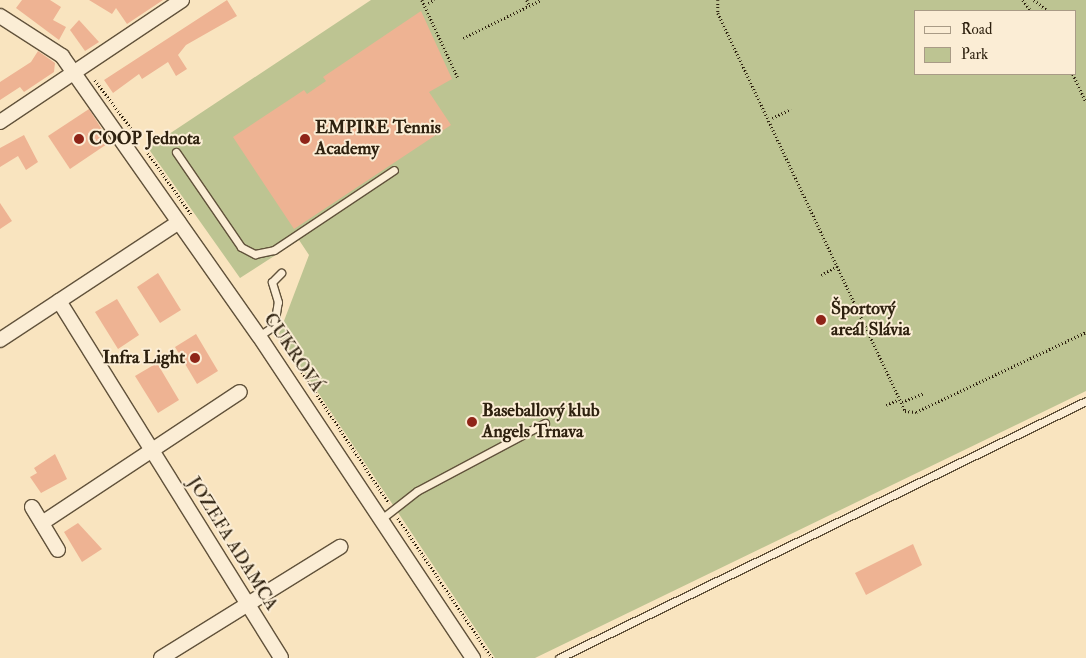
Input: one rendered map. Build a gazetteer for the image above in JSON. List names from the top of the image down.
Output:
{
  "streets": {
    "street": ["CUKROVÁ", "JOZEFA ADAMCA"]
  },
  "places": [
    "COOP Jednota",
    "EMPIRE Tennis Academy",
    "Športový areál Slávia",
    "Infra Light",
    "Baseballový klub Angels Trnava"
  ],
  "legend": ["Road", "Park"]
}
